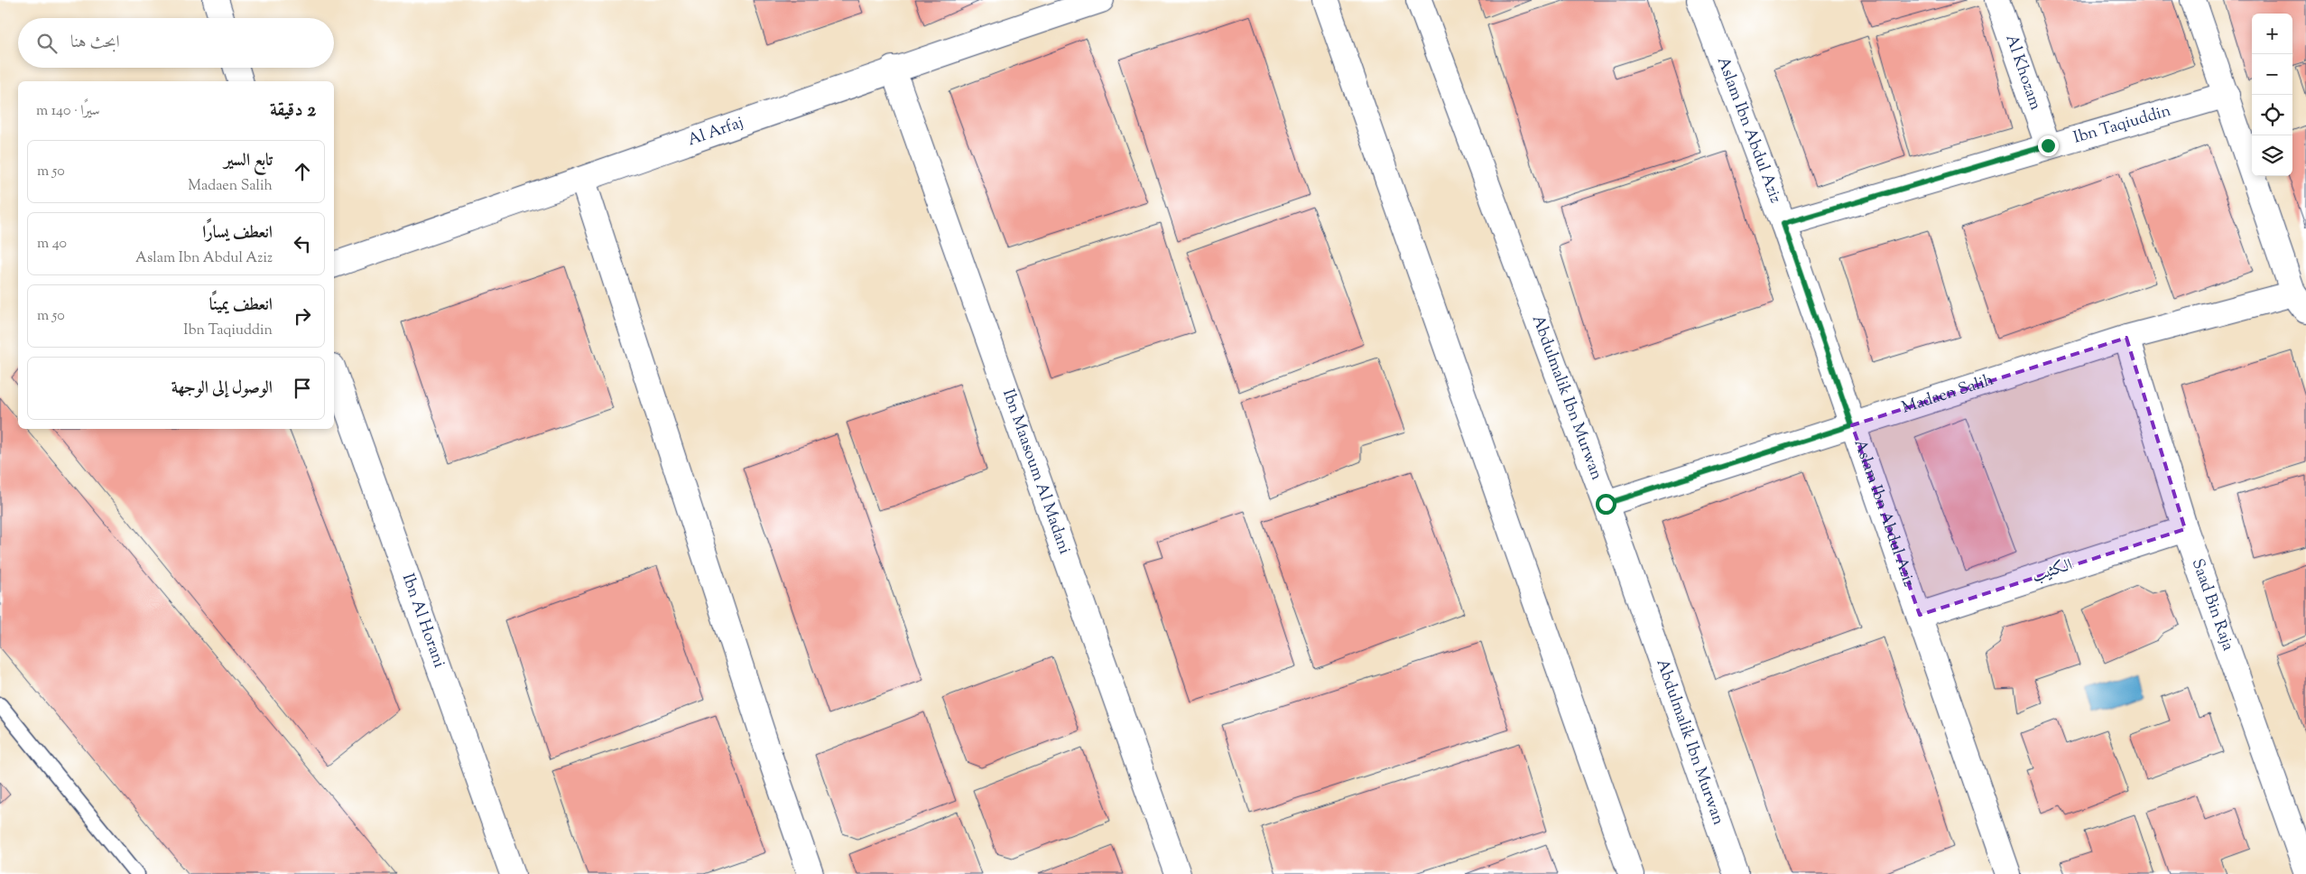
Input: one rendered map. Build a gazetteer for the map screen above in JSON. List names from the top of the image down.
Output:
{
  "streets": {
    "street": [
      "Al Khozam",
      "Ibn Taqiuddin",
      "Aslam Ibn Abdul Aziz",
      "Al Arfaj",
      "Madaen Salih",
      "Abdulmalik Ibn Murwan",
      "Ibn Maasoum Al Madani",
      "الكثيب",
      "Saad Bin Raja",
      "Ibn Al Horani"
    ]
  },
  "crossings": [
    ["Al Khozam", "Ibn Taqiuddin"],
    ["Ibn Taqiuddin", "Aslam Ibn Abdul Aziz"],
    ["Aslam Ibn Abdul Aziz", "Madaen Salih"],
    ["Aslam Ibn Abdul Aziz", "الكثيب"],
    ["Al Arfaj", "Ibn Maasoum Al Madani"],
    ["Madaen Salih", "Abdulmalik Ibn Murwan"],
    ["Madaen Salih", "Saad Bin Raja"],
    ["الكثيب", "Saad Bin Raja"]
  ],
  "page": {
    "map_buttons": ["+", "−"],
    "search": "ابحث هنا",
    "heading": ["2 دقيقة", "سيرًا · 140 m"],
    "list": [
      ["تابع السير", "Madaen Salih", "50 m"],
      ["انعطف يسارًا", "Aslam Ibn Abdul Aziz", "40 m"],
      ["انعطف يمينًا", "Ibn Taqiuddin", "50 m"],
      "الوصول إلى الوجهة"
    ]
  }
}
